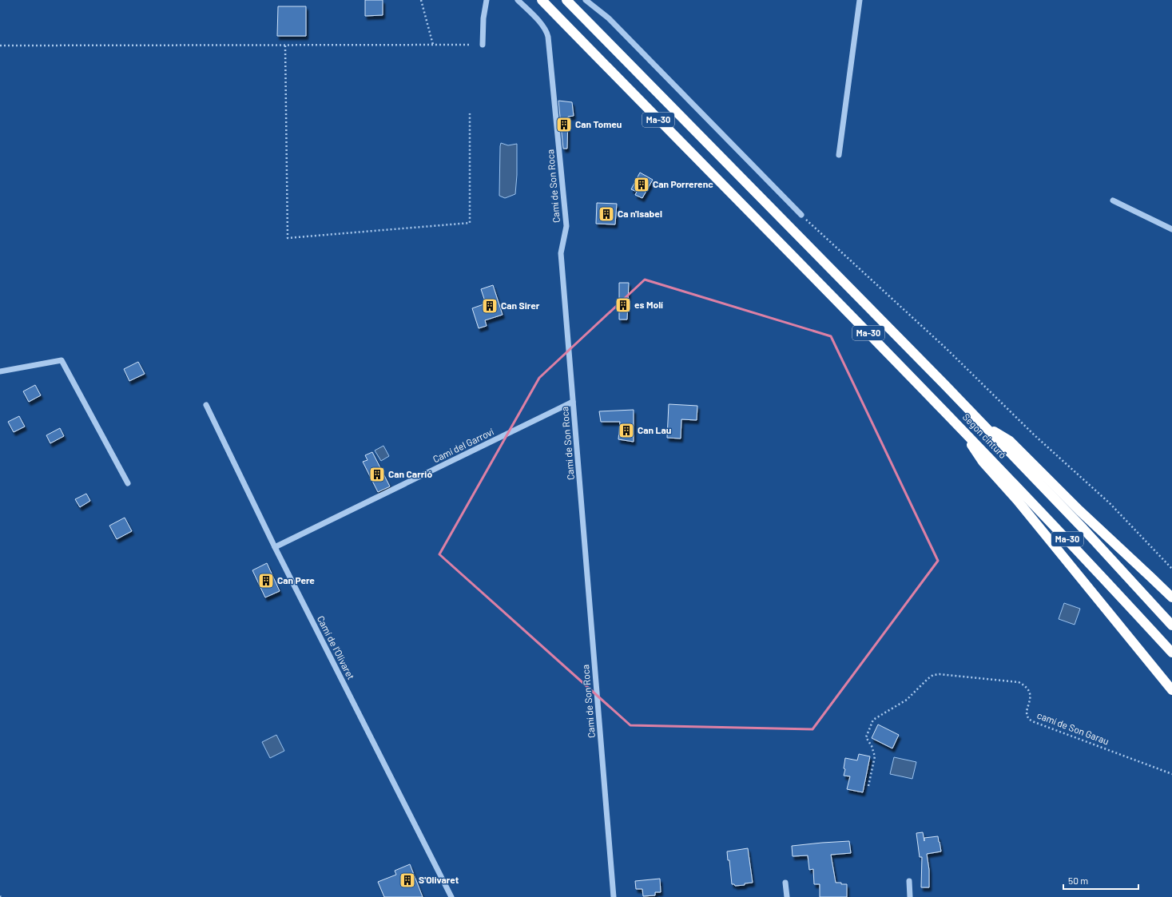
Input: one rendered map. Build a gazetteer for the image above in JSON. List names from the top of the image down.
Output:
{
  "streets": {
    "highway": ["Ma-30", "Segon cinturó"],
    "street": ["Camí de Son Roca", "Camí del Garroví", "Camí de l'Olivaret"],
    "path": ["camí de Son Garau"]
  },
  "crossings": [
    ["Camí de Son Roca", "Camí del Garroví"],
    ["Camí del Garroví", "Camí de l'Olivaret"]
  ],
  "places": {
    "building": [
      "Can Tomeu",
      "Can Porrerenc",
      "Ca n'Isabel",
      "es Molí",
      "Can Sirer",
      "Can Lau",
      "Can Carrió",
      "Can Pere",
      "S'Olivaret"
    ]
  },
  "scale_bar": "50 m"
}
